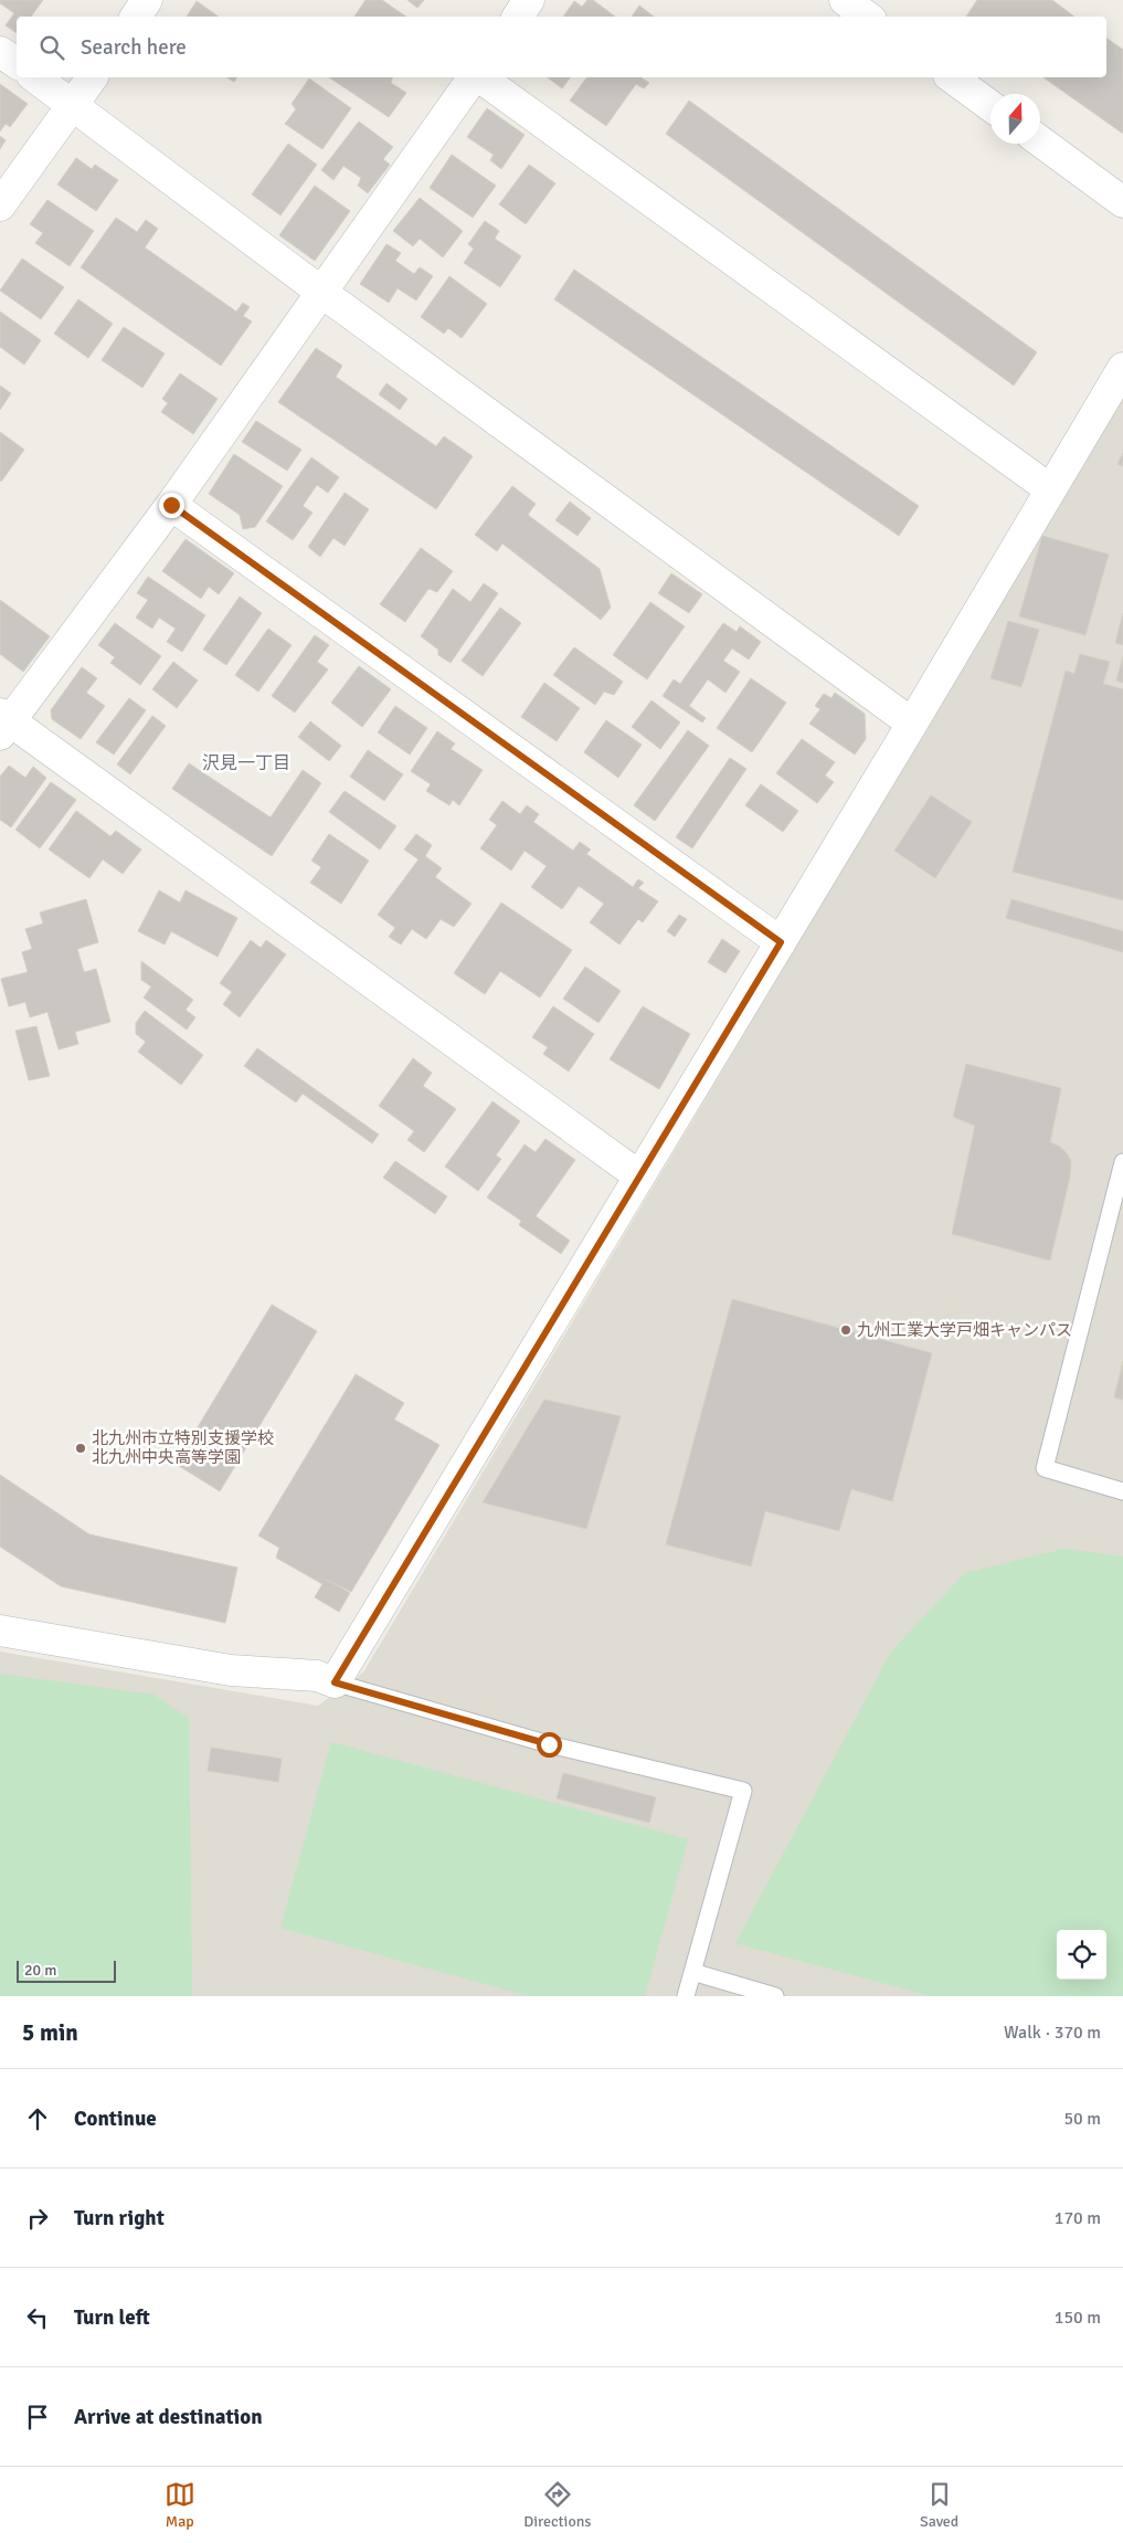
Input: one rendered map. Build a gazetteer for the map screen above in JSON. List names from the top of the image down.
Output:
{
  "districts": ["沢見一丁目"],
  "places": ["九州工業大学戸畑キャンパス", "北九州市立特別支援学校 北九州中央高等学園"],
  "scale_bar": "20 m",
  "north": "top",
  "page": {
    "search": "Search here",
    "scale": "20 m",
    "heading": ["5 min", "Walk · 370 m"],
    "list": [
      ["Continue", "50 m"],
      ["Turn right", "170 m"],
      ["Turn left", "150 m"],
      "Arrive at destination"
    ],
    "nav": ["Map", "Directions", "Saved"]
  }
}
